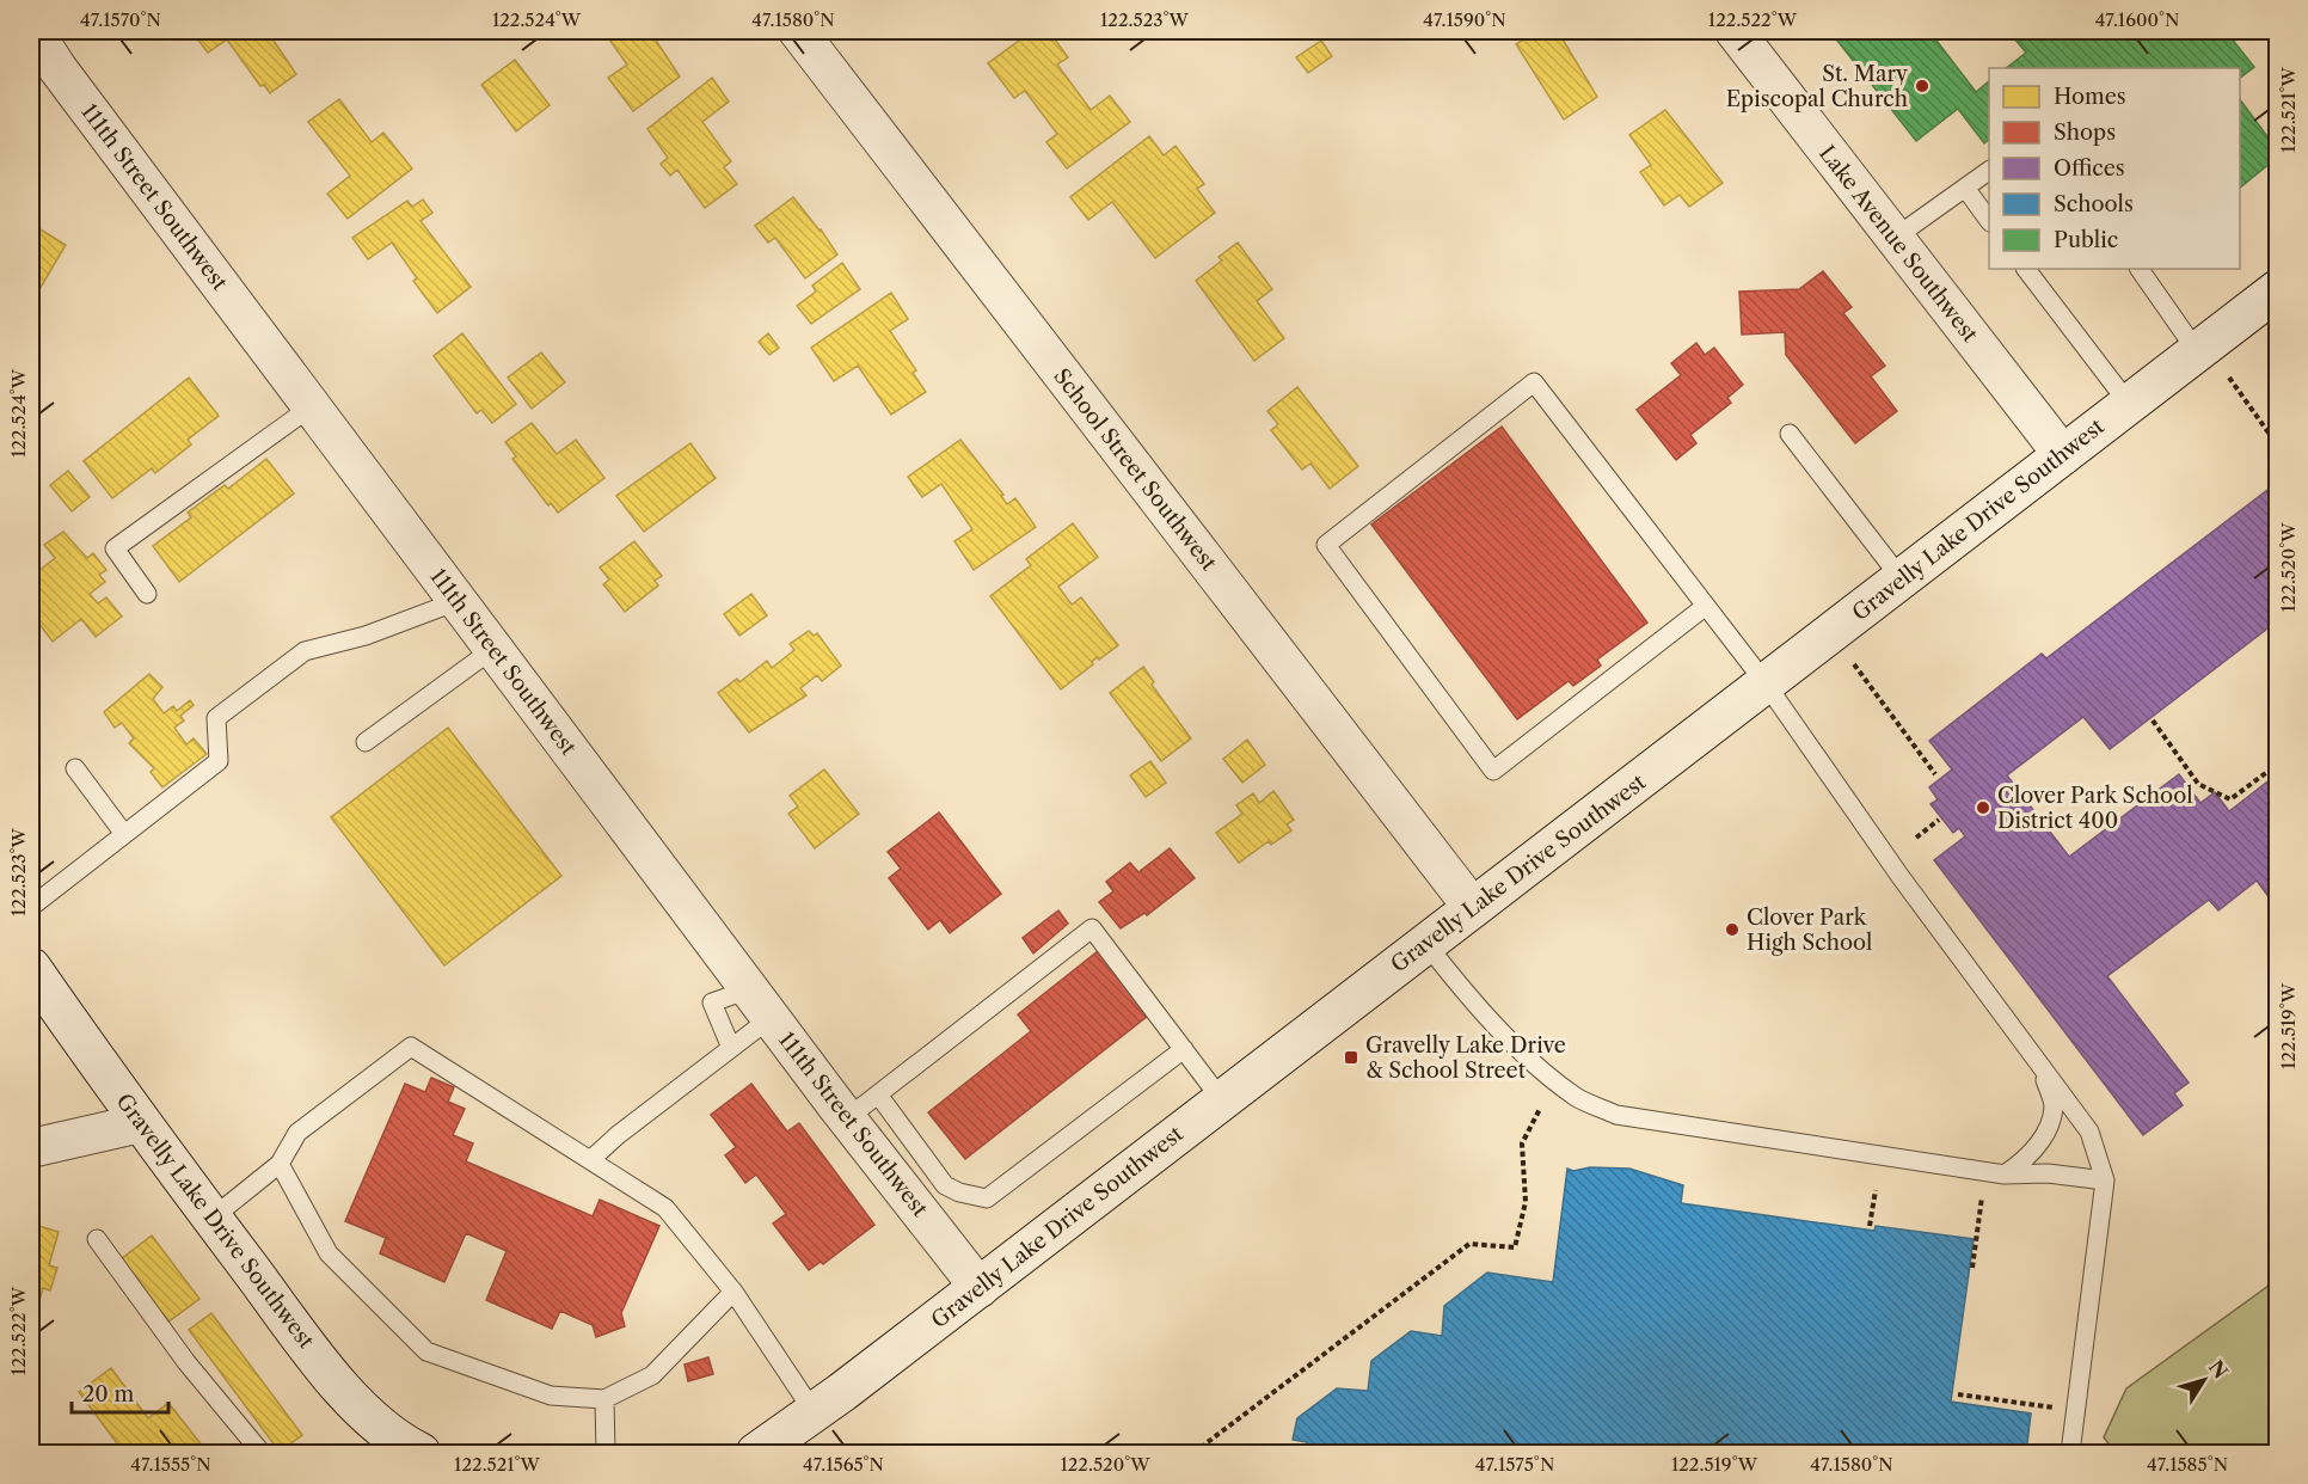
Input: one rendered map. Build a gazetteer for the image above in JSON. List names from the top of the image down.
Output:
{
  "streets": {
    "main road": ["Gravelly Lake Drive Southwest"],
    "street": ["111th Street Southwest", "Lake Avenue Southwest", "School Street Southwest"]
  },
  "crossings": [
    ["111th Street Southwest", "Gravelly Lake Drive Southwest"],
    ["Lake Avenue Southwest", "Gravelly Lake Drive Southwest"],
    ["School Street Southwest", "Gravelly Lake Drive Southwest"]
  ],
  "places": {
    "other": ["St. Mary Episcopal Church", "Clover Park School District 400", "Clover Park High School"],
    "transit": ["Gravelly Lake Drive & School Street"]
  },
  "legend": [
    "Homes",
    "Shops",
    "Offices",
    "Schools",
    "Public"
  ],
  "scale_bar": "20 m",
  "north": "top right",
  "coordinates": [
    "47.1570°N",
    "122.524°W",
    "47.1580°N",
    "122.523°W",
    "47.1590°N",
    "122.522°W",
    "47.1600°N",
    "122.521°W",
    "122.520°W",
    "122.519°W",
    "47.1555°N",
    "47.1565°N",
    "47.1575°N",
    "47.1585°N"
  ]
}
